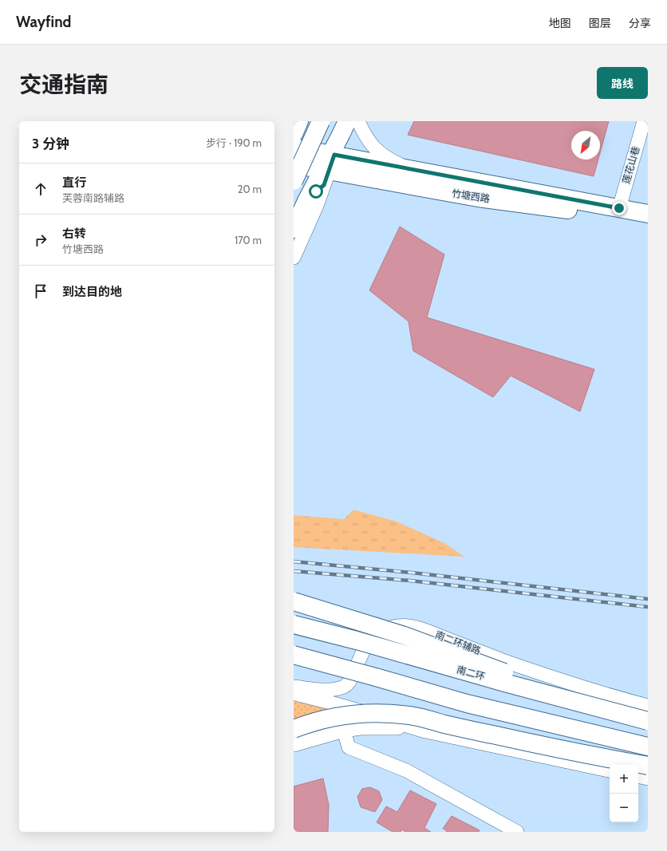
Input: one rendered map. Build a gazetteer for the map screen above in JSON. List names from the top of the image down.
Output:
{
  "streets": {
    "main road": ["竹塘西路", "南二环"],
    "street": ["莲花山巷", "南二环辅路"]
  },
  "crossings": [
    ["莲花山巷", "竹塘西路"]
  ],
  "north": "bottom left",
  "page": {
    "header": "Wayfind",
    "nav": ["地图", "图层", "分享"],
    "title": "交通指南",
    "buttons": "路线",
    "heading": ["3 分钟", "步行 · 190 m"],
    "list": [
      ["直行", "芙蓉南路辅路", "20 m"],
      ["右转", "竹塘西路", "170 m"],
      "到达目的地"
    ],
    "map_buttons": ["+", "−"]
  }
}
